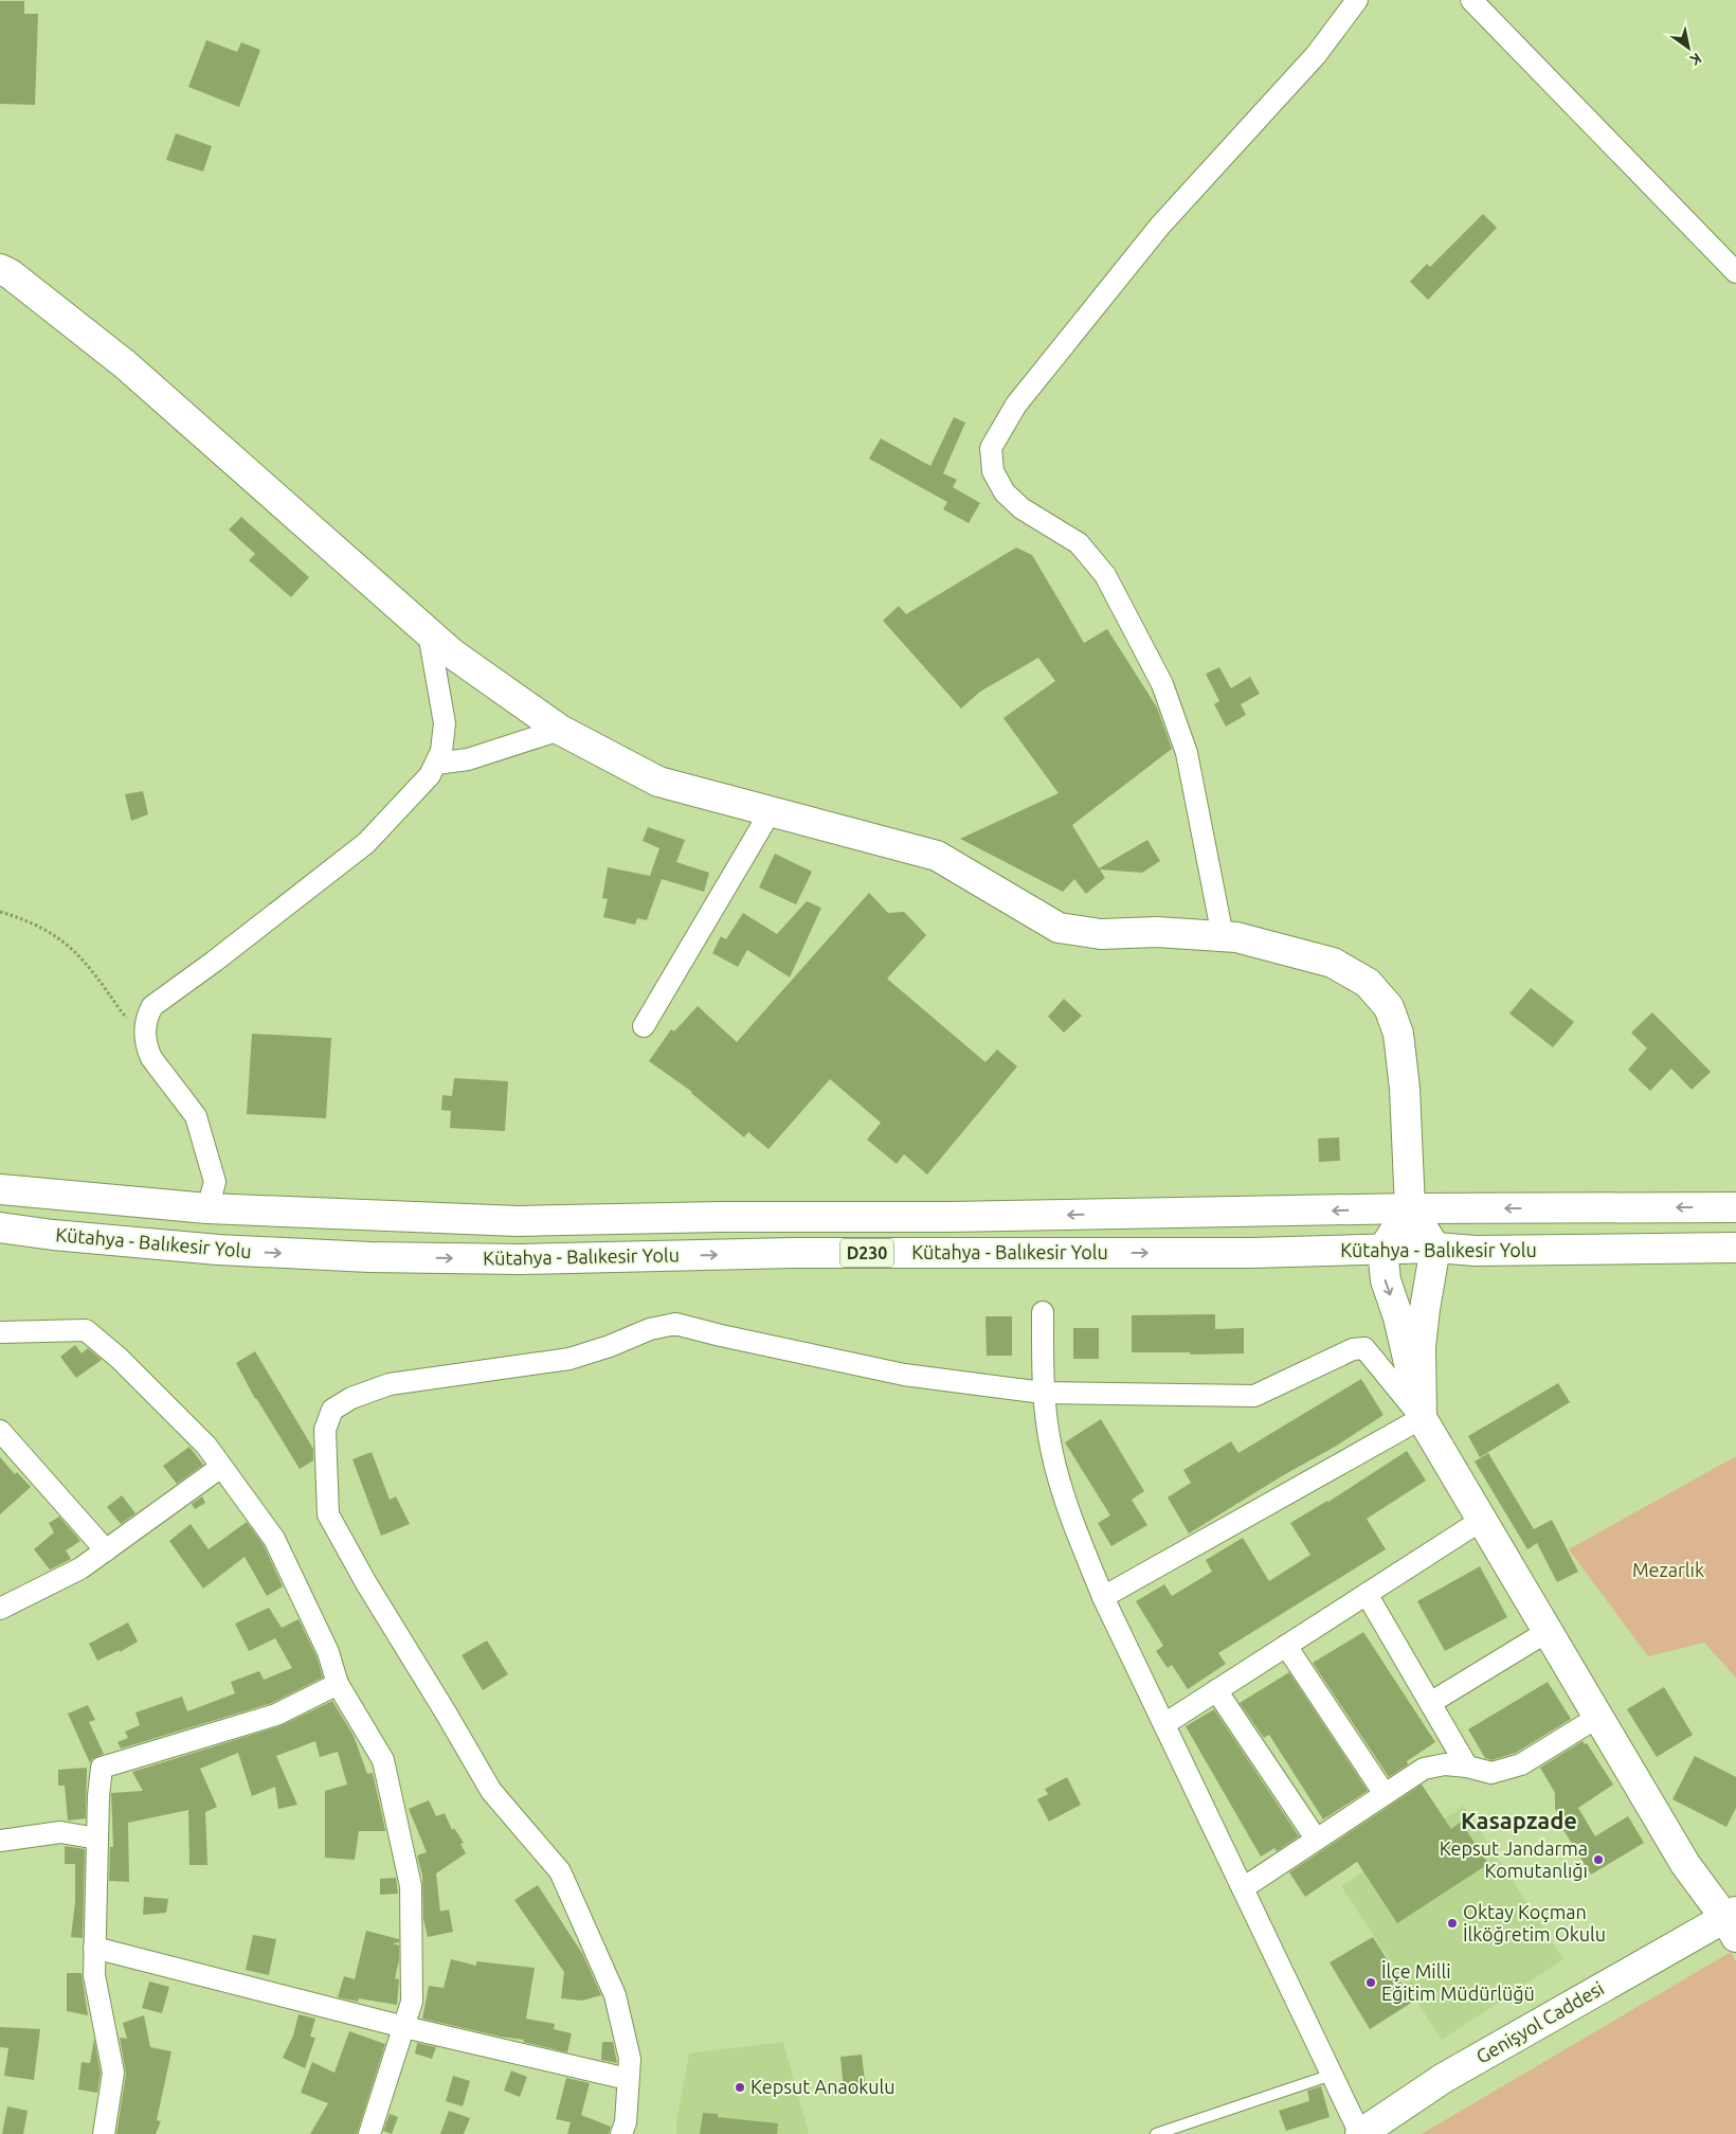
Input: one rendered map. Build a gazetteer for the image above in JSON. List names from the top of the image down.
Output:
{
  "streets": {
    "main road": ["Kütahya - Balıkesir Yolu", "D230", "Genişyol Caddesi"]
  },
  "districts": ["Kasapzade"],
  "parks": ["Mezarlık"],
  "places": [
    "Kepsut Jandarma Komutanlığı",
    "Oktay Koçman İlköğretim Okulu",
    "İlçe Milli Eğitim Müdürlüğü",
    "Kepsut Anaokulu"
  ],
  "north": "bottom right"
}
